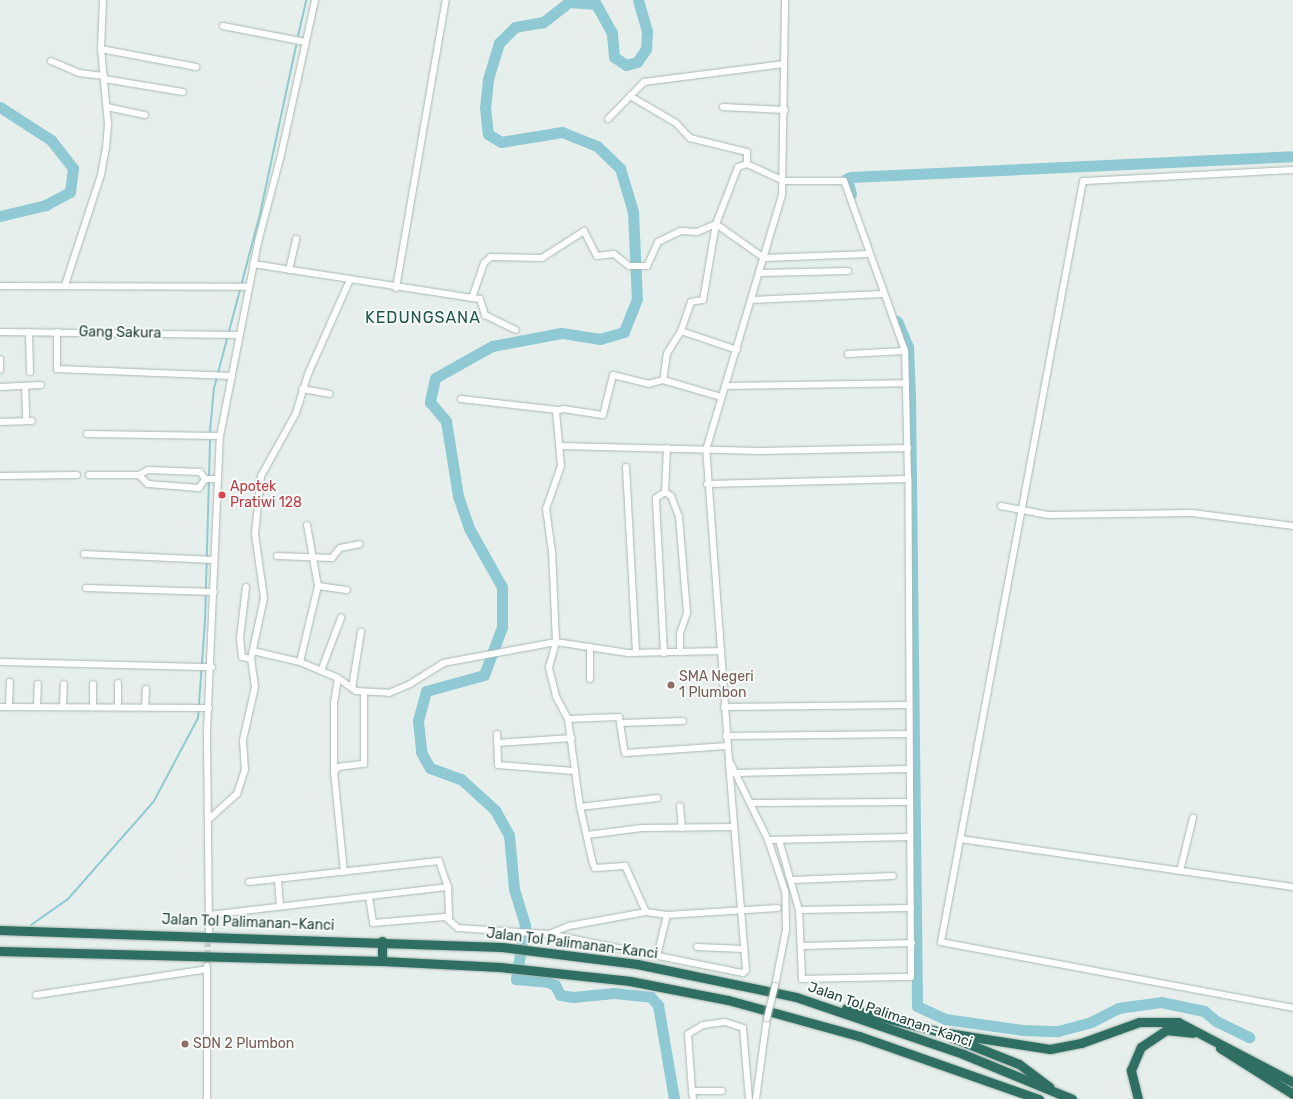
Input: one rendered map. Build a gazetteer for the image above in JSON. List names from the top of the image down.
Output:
{
  "streets": {
    "highway": ["Jalan Tol Palimanan–Kanci"],
    "street": ["Gang Sakura"]
  },
  "districts": ["KEDUNGSANA"],
  "places": ["Apotek Pratiwi 128", "SMA Negeri 1 Plumbon", "SDN 2 Plumbon"]
}
